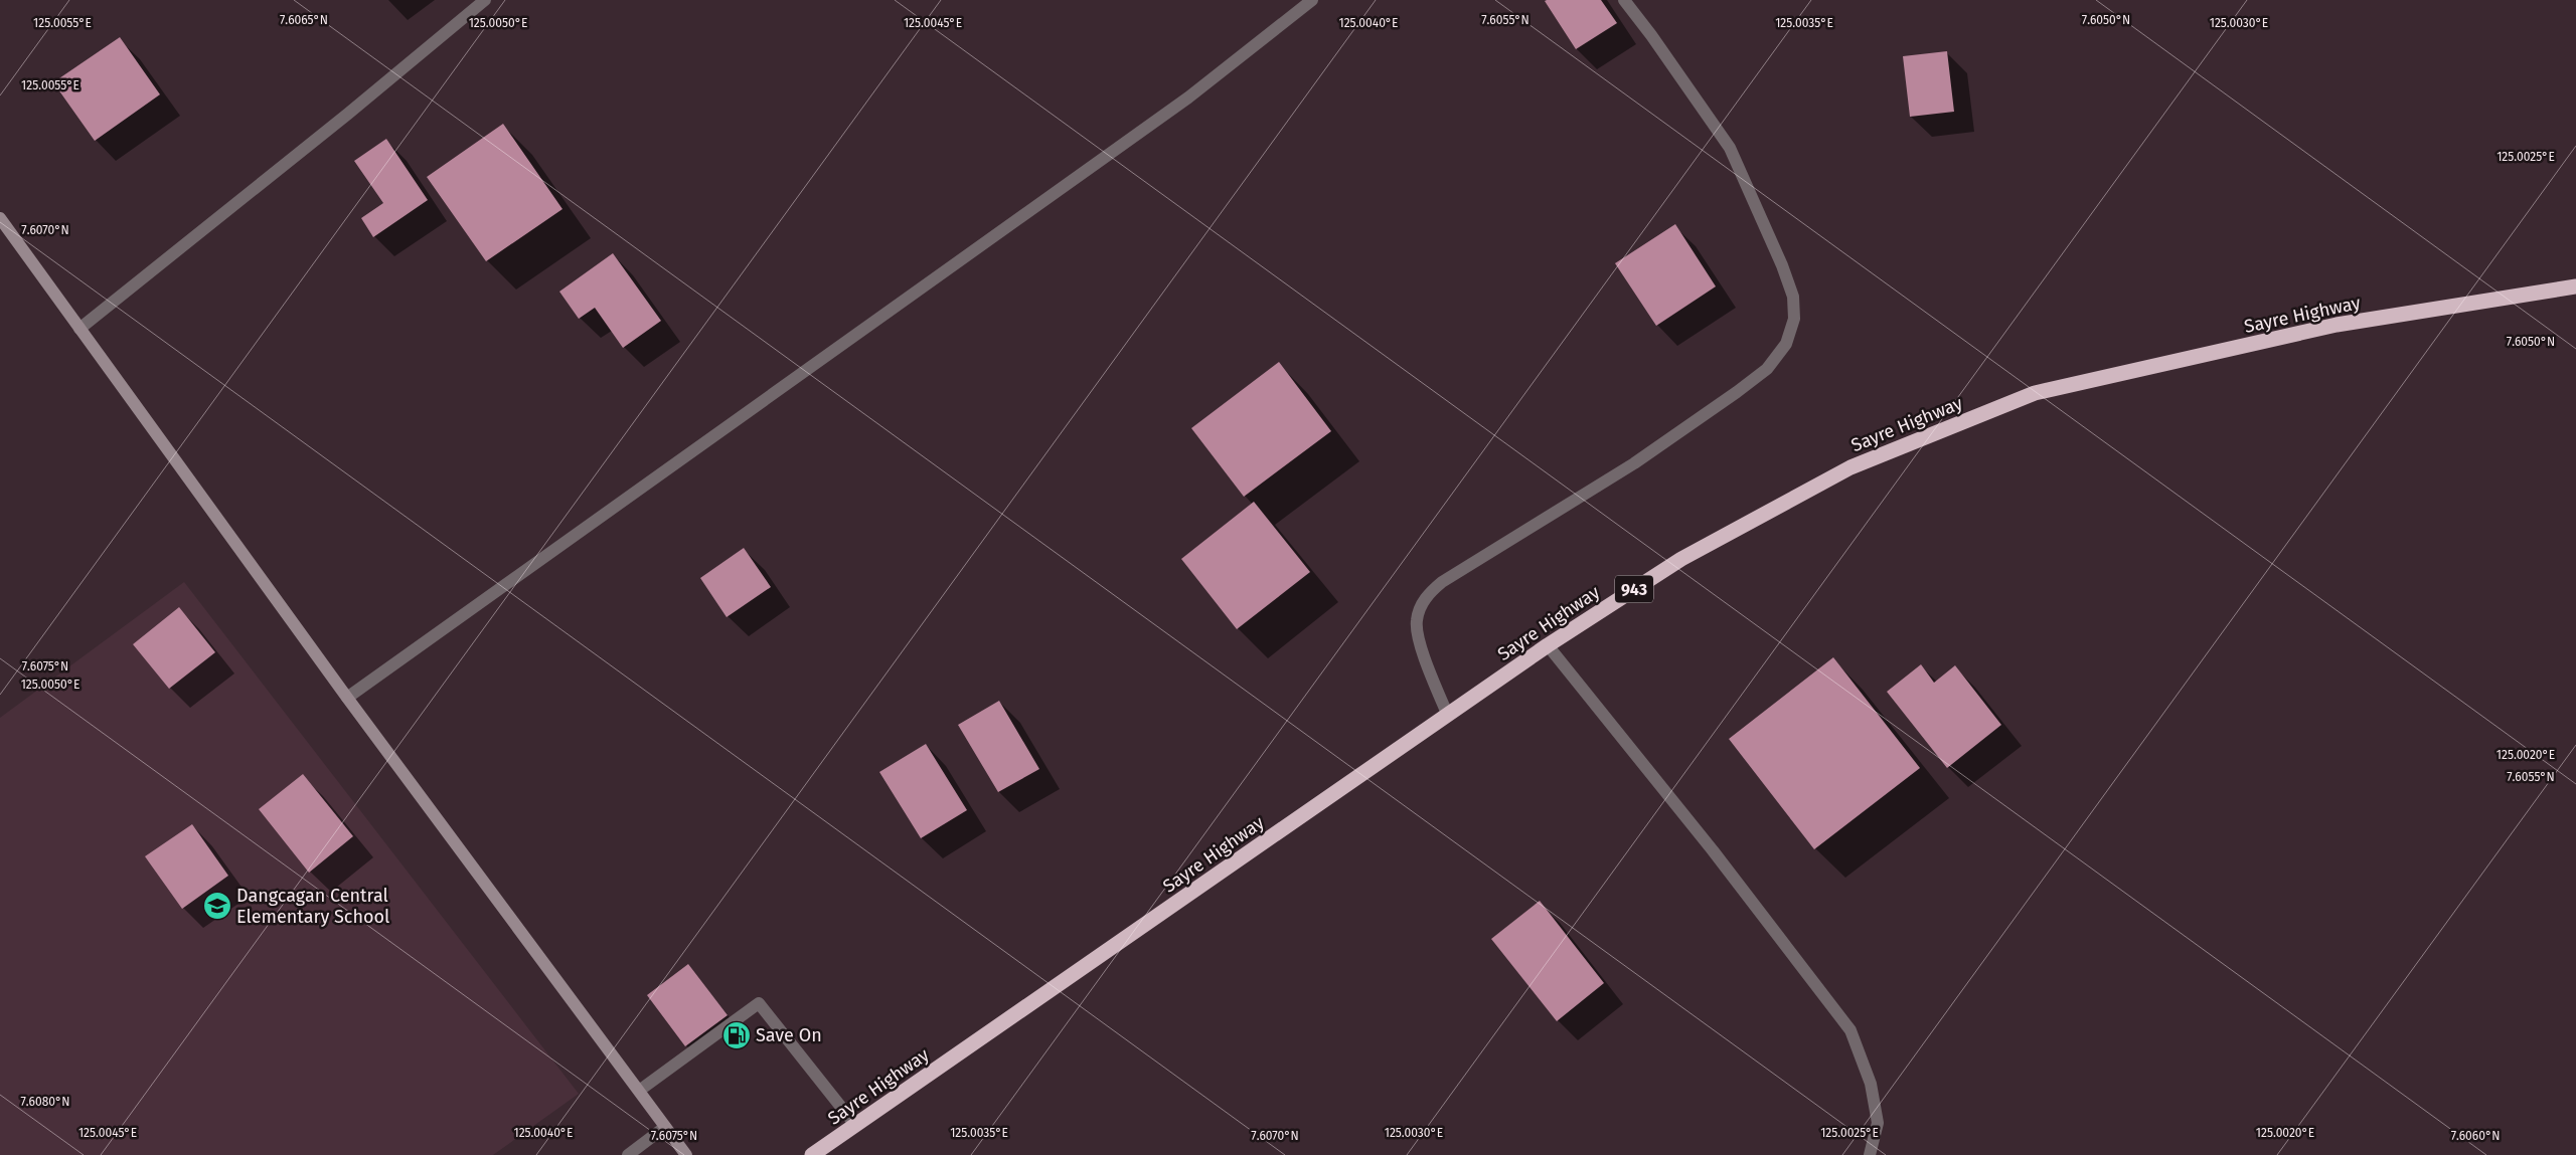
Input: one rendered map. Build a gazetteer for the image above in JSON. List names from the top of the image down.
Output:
{
  "streets": {
    "highway": ["Sayre Highway", "943"]
  },
  "places": {
    "school or university": ["Dangcagan Central Elementary School"],
    "fuel station": ["Save On"]
  },
  "coordinates": [
    "7.6055°N",
    "7.6050°N",
    "7.6065°N",
    "125.0045°E",
    "125.0040°E",
    "125.0035°E",
    "125.0030°E",
    "125.0055°E",
    "125.0050°E",
    "125.0025°E",
    "7.6070°N",
    "7.6075°N",
    "125.0020°E",
    "7.6080°N",
    "7.6060°N"
  ]
}
